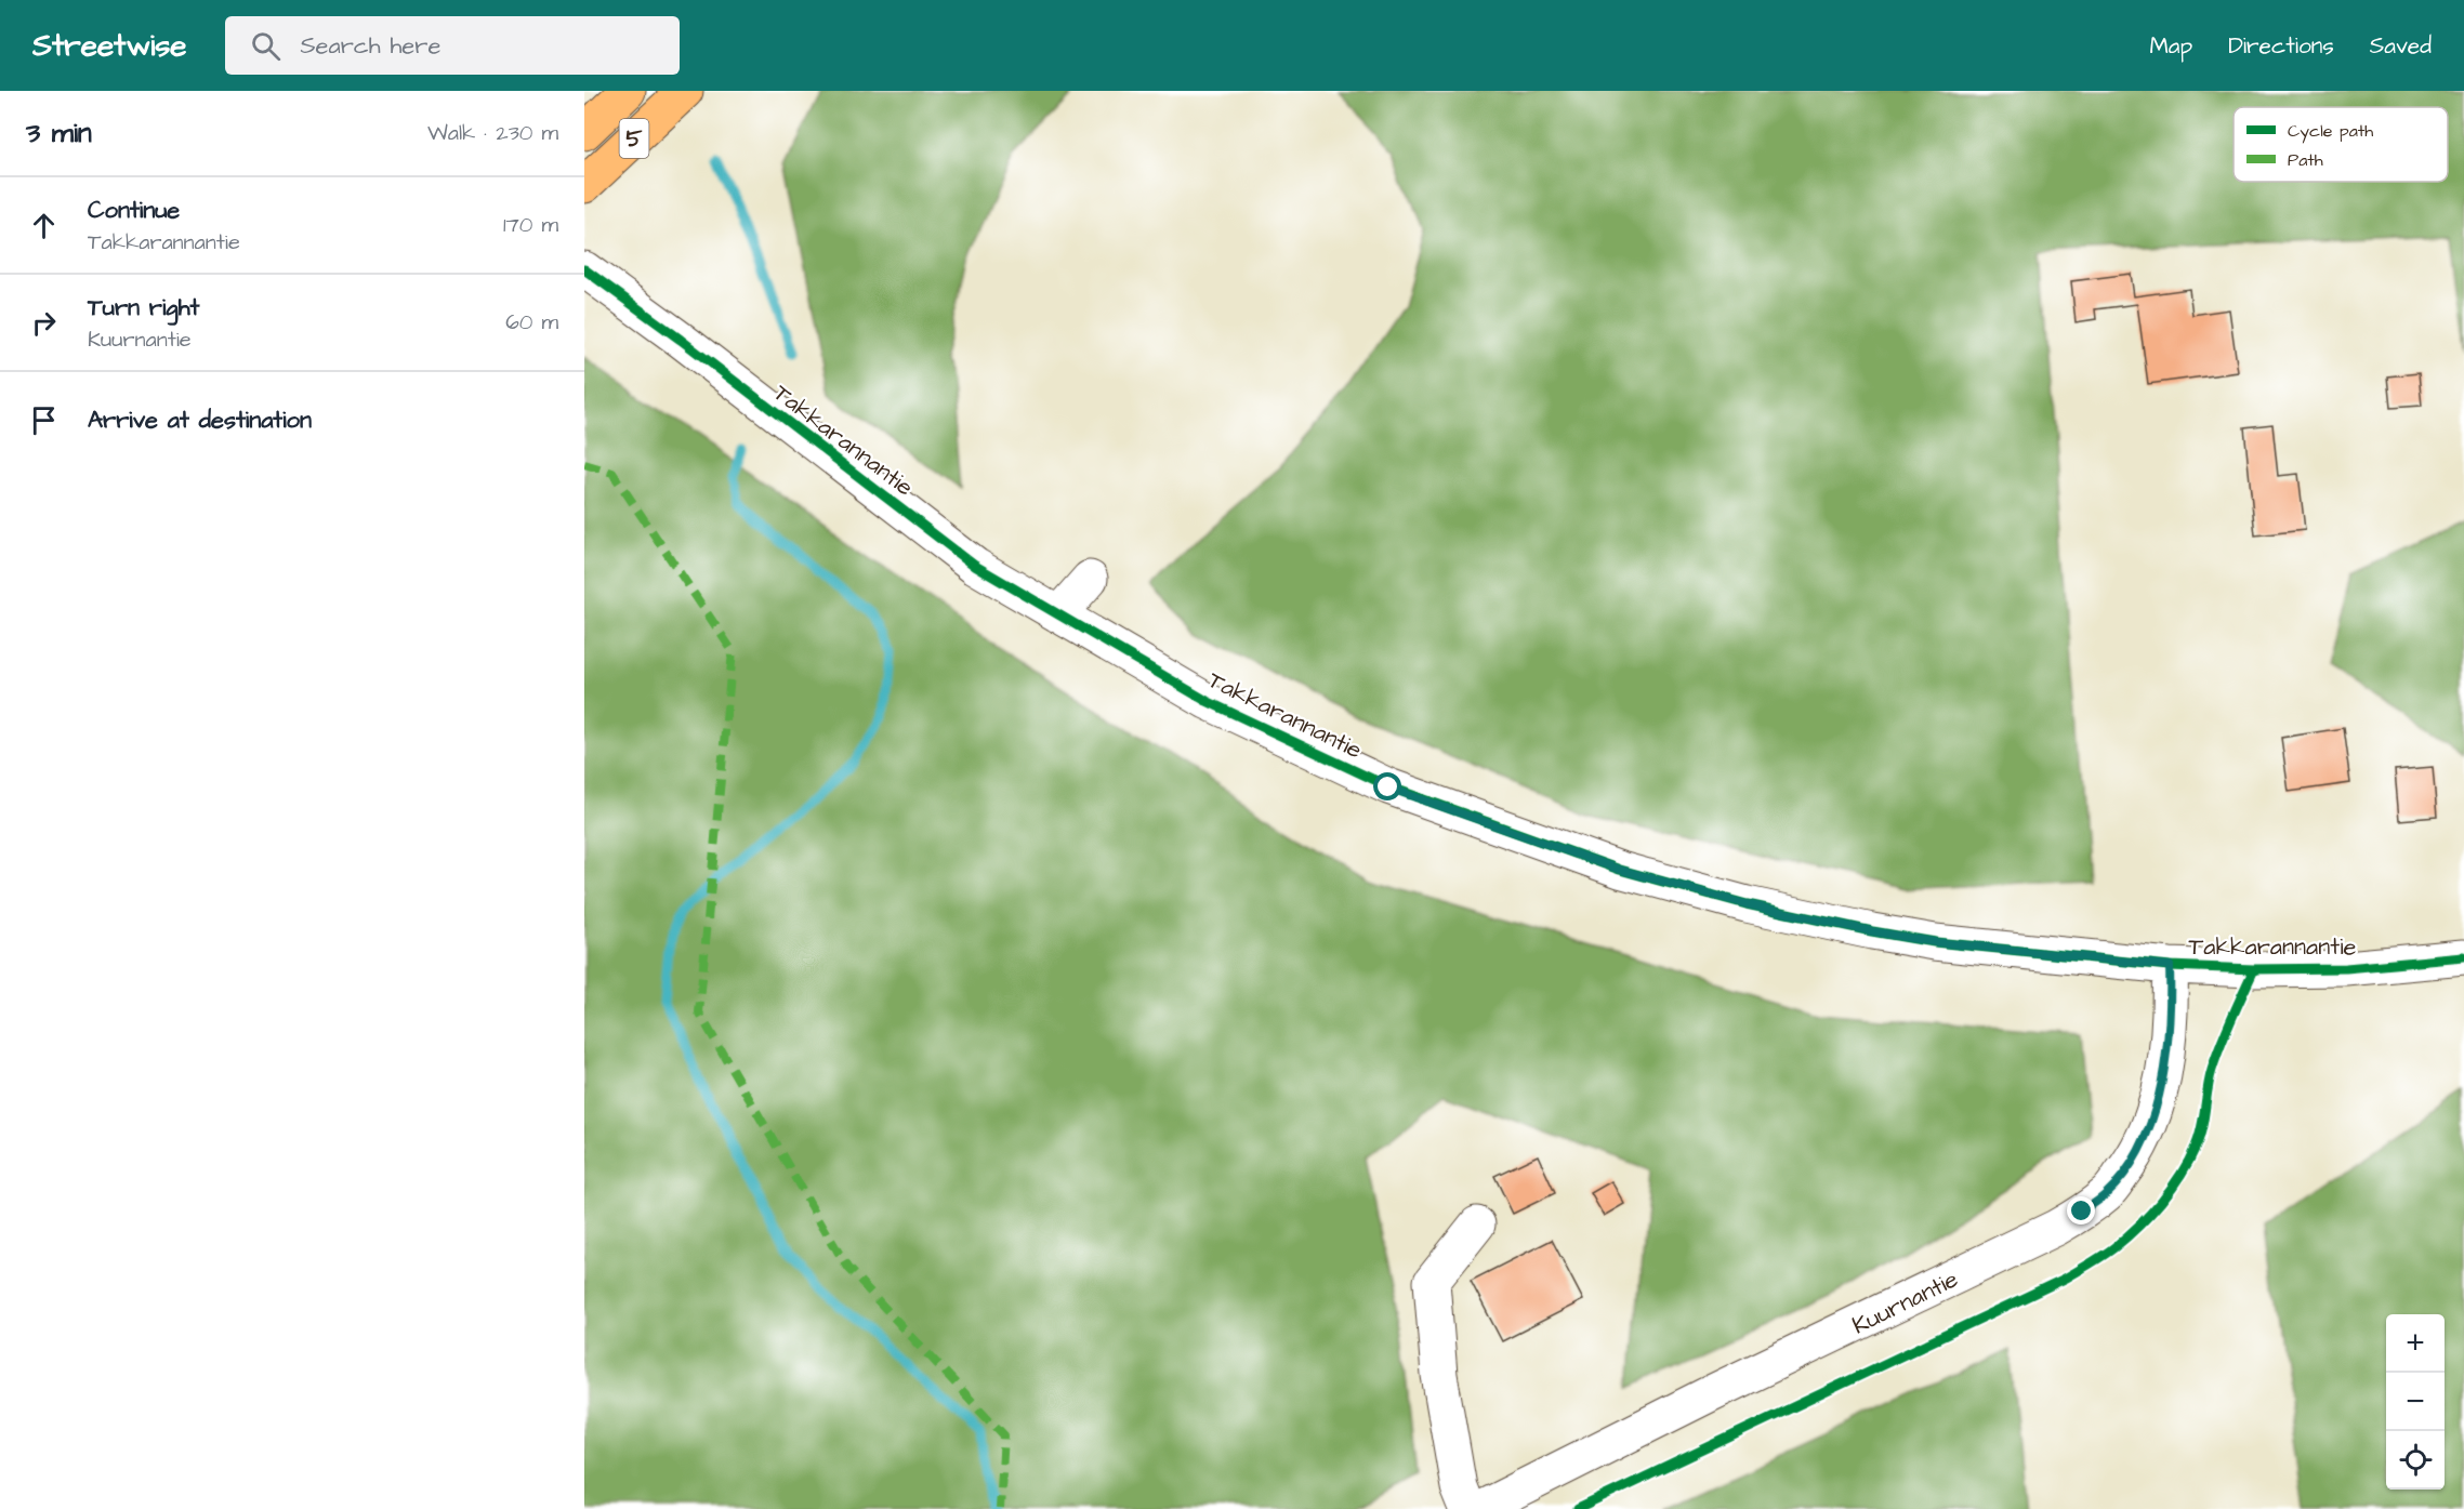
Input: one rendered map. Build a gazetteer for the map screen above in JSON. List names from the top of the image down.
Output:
{
  "streets": {
    "highway": ["5"],
    "street": ["Takkarannantie", "Kuurnantie"]
  },
  "crossings": [
    ["Takkarannantie", "Kuurnantie"]
  ],
  "legend": ["Cycle path", "Path"],
  "page": {
    "header": "Streetwise",
    "search": "Search here",
    "nav": ["Map", "Directions", "Saved"],
    "heading": ["3 min", "Walk · 230 m"],
    "list": [
      ["Continue", "Takkarannantie", "170 m"],
      ["Turn right", "Kuurnantie", "60 m"],
      "Arrive at destination"
    ],
    "map_buttons": ["+", "−"]
  }
}
